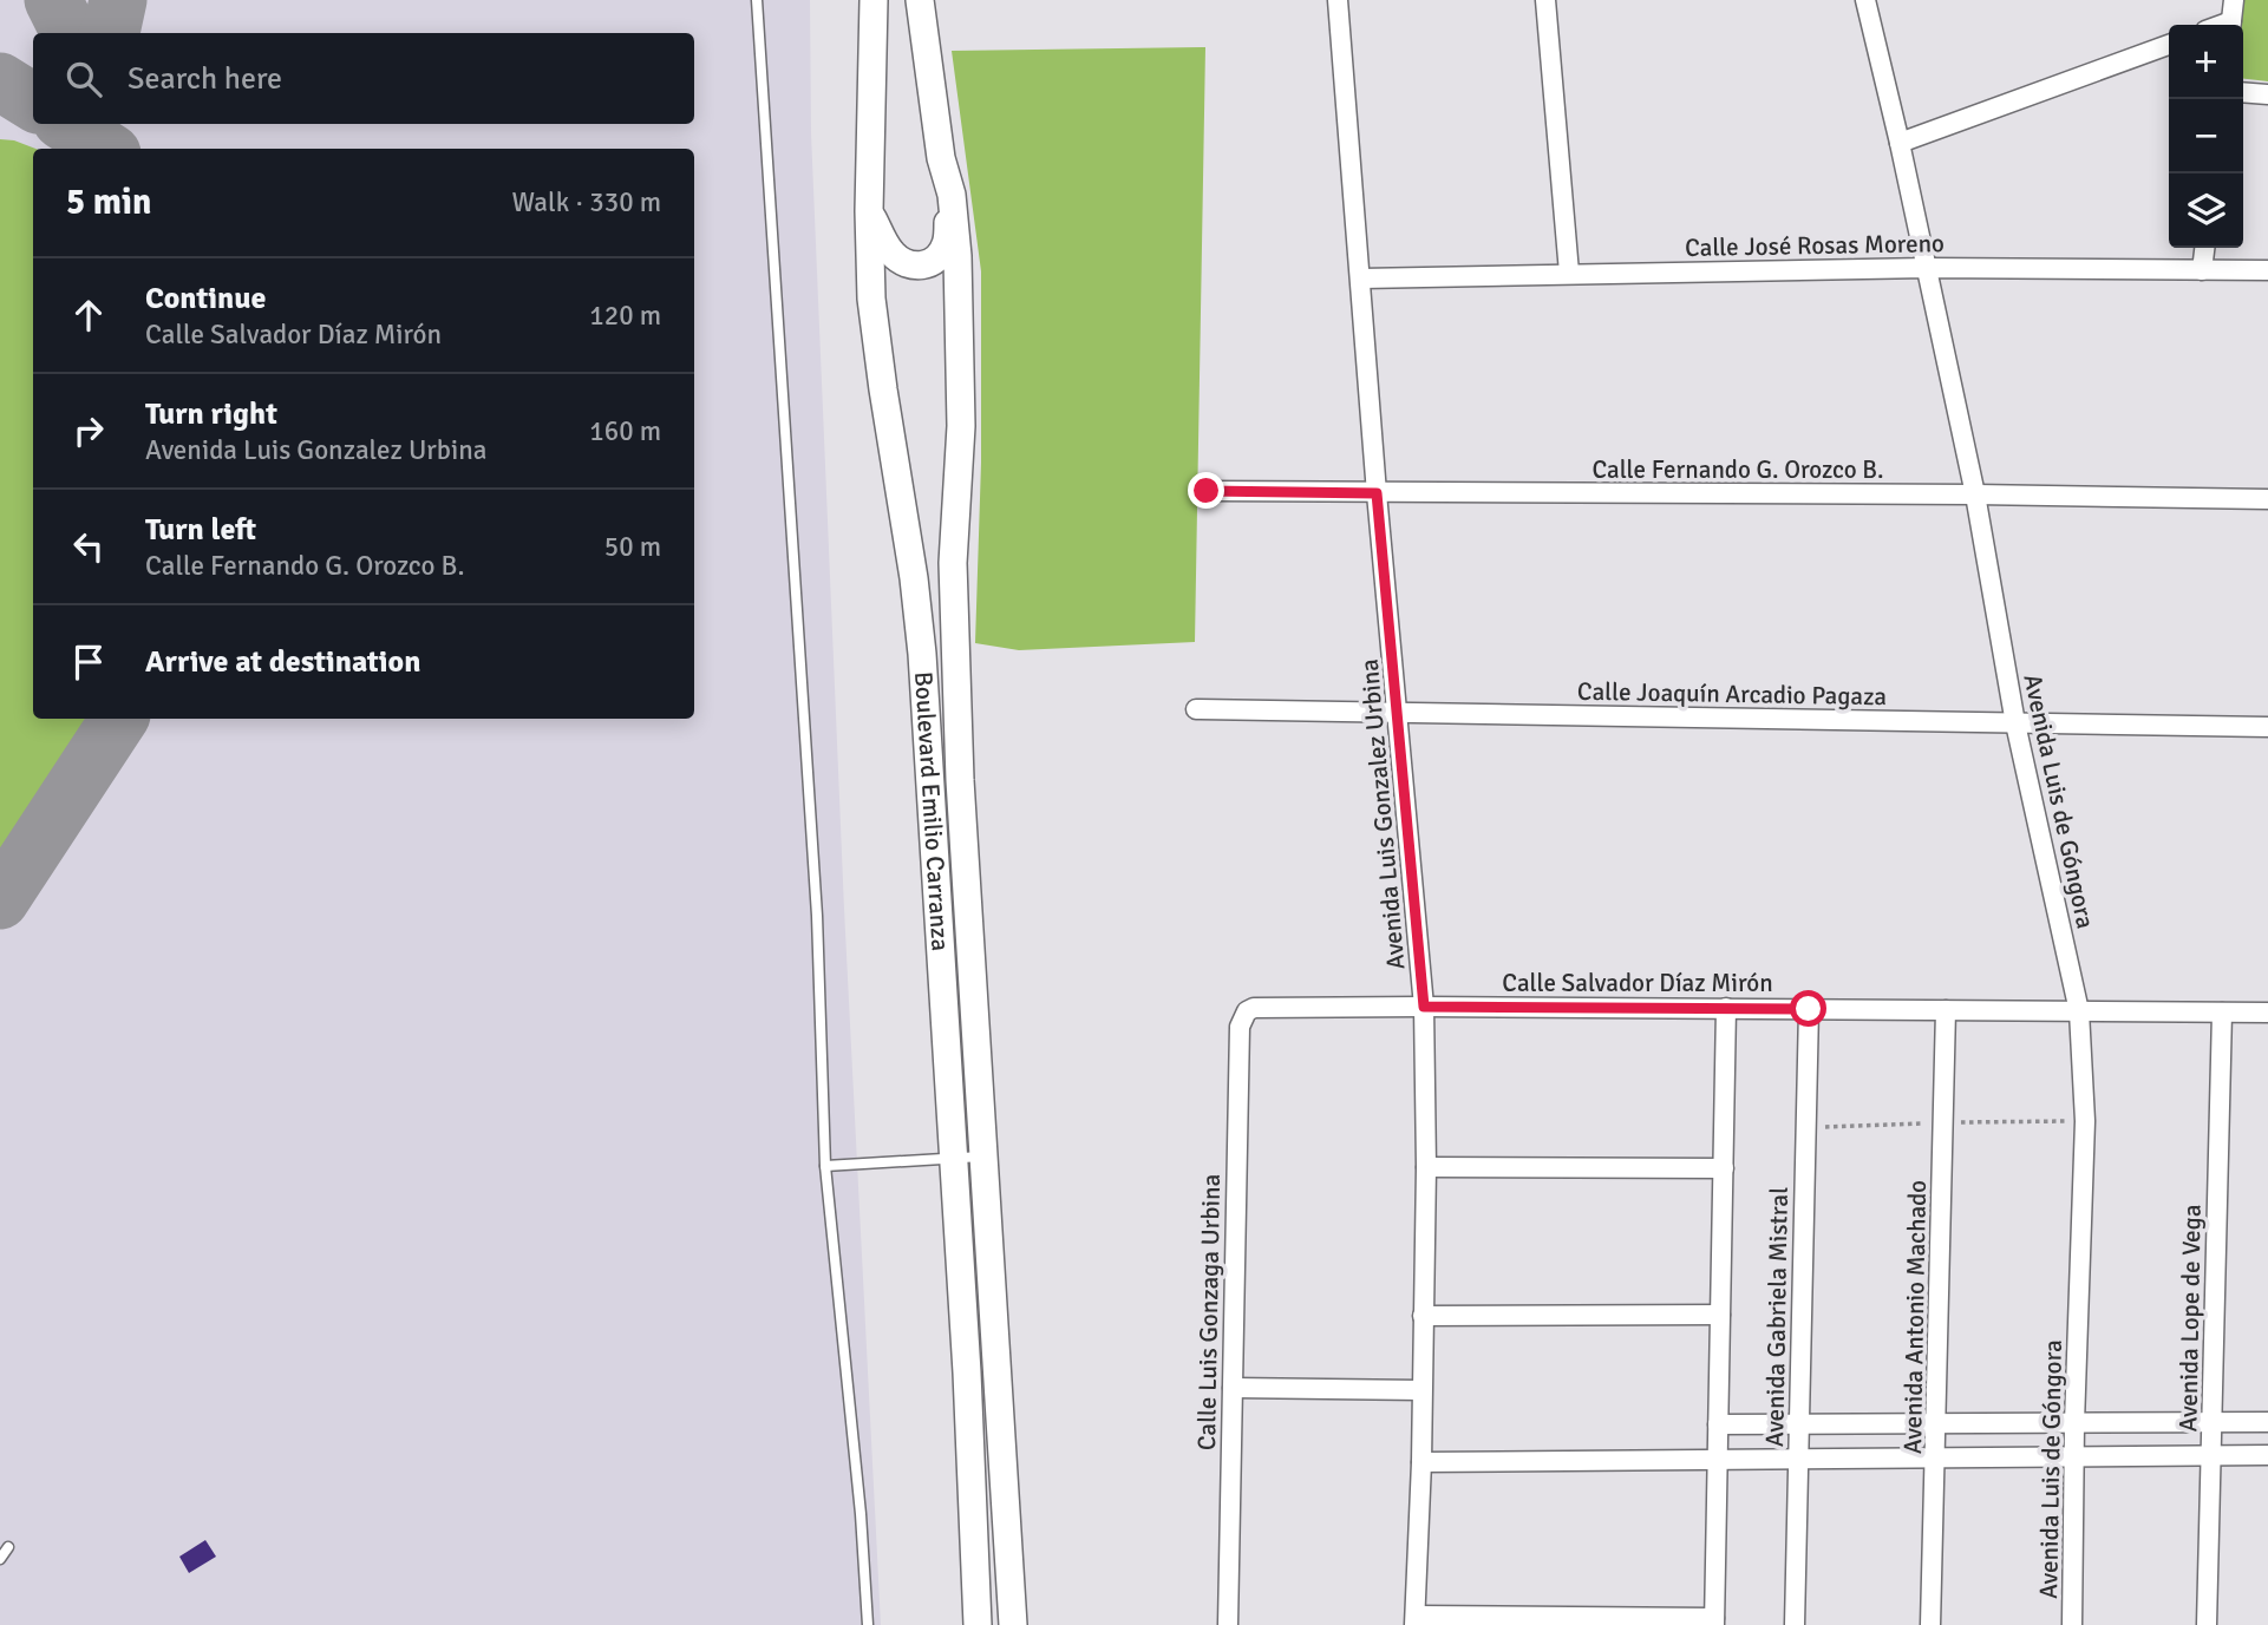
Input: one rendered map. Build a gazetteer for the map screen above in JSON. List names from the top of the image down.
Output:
{
  "streets": {
    "street": [
      "Calle José Rosas Moreno",
      "Calle Fernando G. Orozco B.",
      "Calle Joaquín Arcadio Pagaza",
      "Avenida Luis de Góngora",
      "Boulevard Emilio Carranza",
      "Avenida Luis Gonzalez Urbina",
      "Calle Salvador Díaz Mirón",
      "Calle Luis Gonzaga Urbina",
      "Avenida Gabriela Mistral",
      "Avenida Antonio Machado",
      "Avenida Lope de Vega"
    ]
  },
  "crossings": [
    ["Calle José Rosas Moreno", "Avenida Luis de Góngora"],
    ["Calle José Rosas Moreno", "Avenida Luis Gonzalez Urbina"],
    ["Calle Fernando G. Orozco B.", "Avenida Luis de Góngora"],
    ["Calle Fernando G. Orozco B.", "Avenida Luis Gonzalez Urbina"],
    ["Calle Joaquín Arcadio Pagaza", "Avenida Luis de Góngora"],
    ["Calle Joaquín Arcadio Pagaza", "Avenida Luis Gonzalez Urbina"],
    ["Avenida Luis de Góngora", "Calle Salvador Díaz Mirón"],
    ["Avenida Luis Gonzalez Urbina", "Calle Salvador Díaz Mirón"],
    ["Calle Salvador Díaz Mirón", "Calle Luis Gonzaga Urbina"],
    ["Calle Salvador Díaz Mirón", "Avenida Gabriela Mistral"],
    ["Calle Salvador Díaz Mirón", "Avenida Antonio Machado"],
    ["Calle Salvador Díaz Mirón", "Avenida Lope de Vega"]
  ],
  "page": {
    "map_buttons": ["+", "−"],
    "search": "Search here",
    "heading": ["5 min", "Walk · 330 m"],
    "list": [
      ["Continue", "Calle Salvador Díaz Mirón", "120 m"],
      ["Turn right", "Avenida Luis Gonzalez Urbina", "160 m"],
      ["Turn left", "Calle Fernando G. Orozco B.", "50 m"],
      "Arrive at destination"
    ]
  }
}
